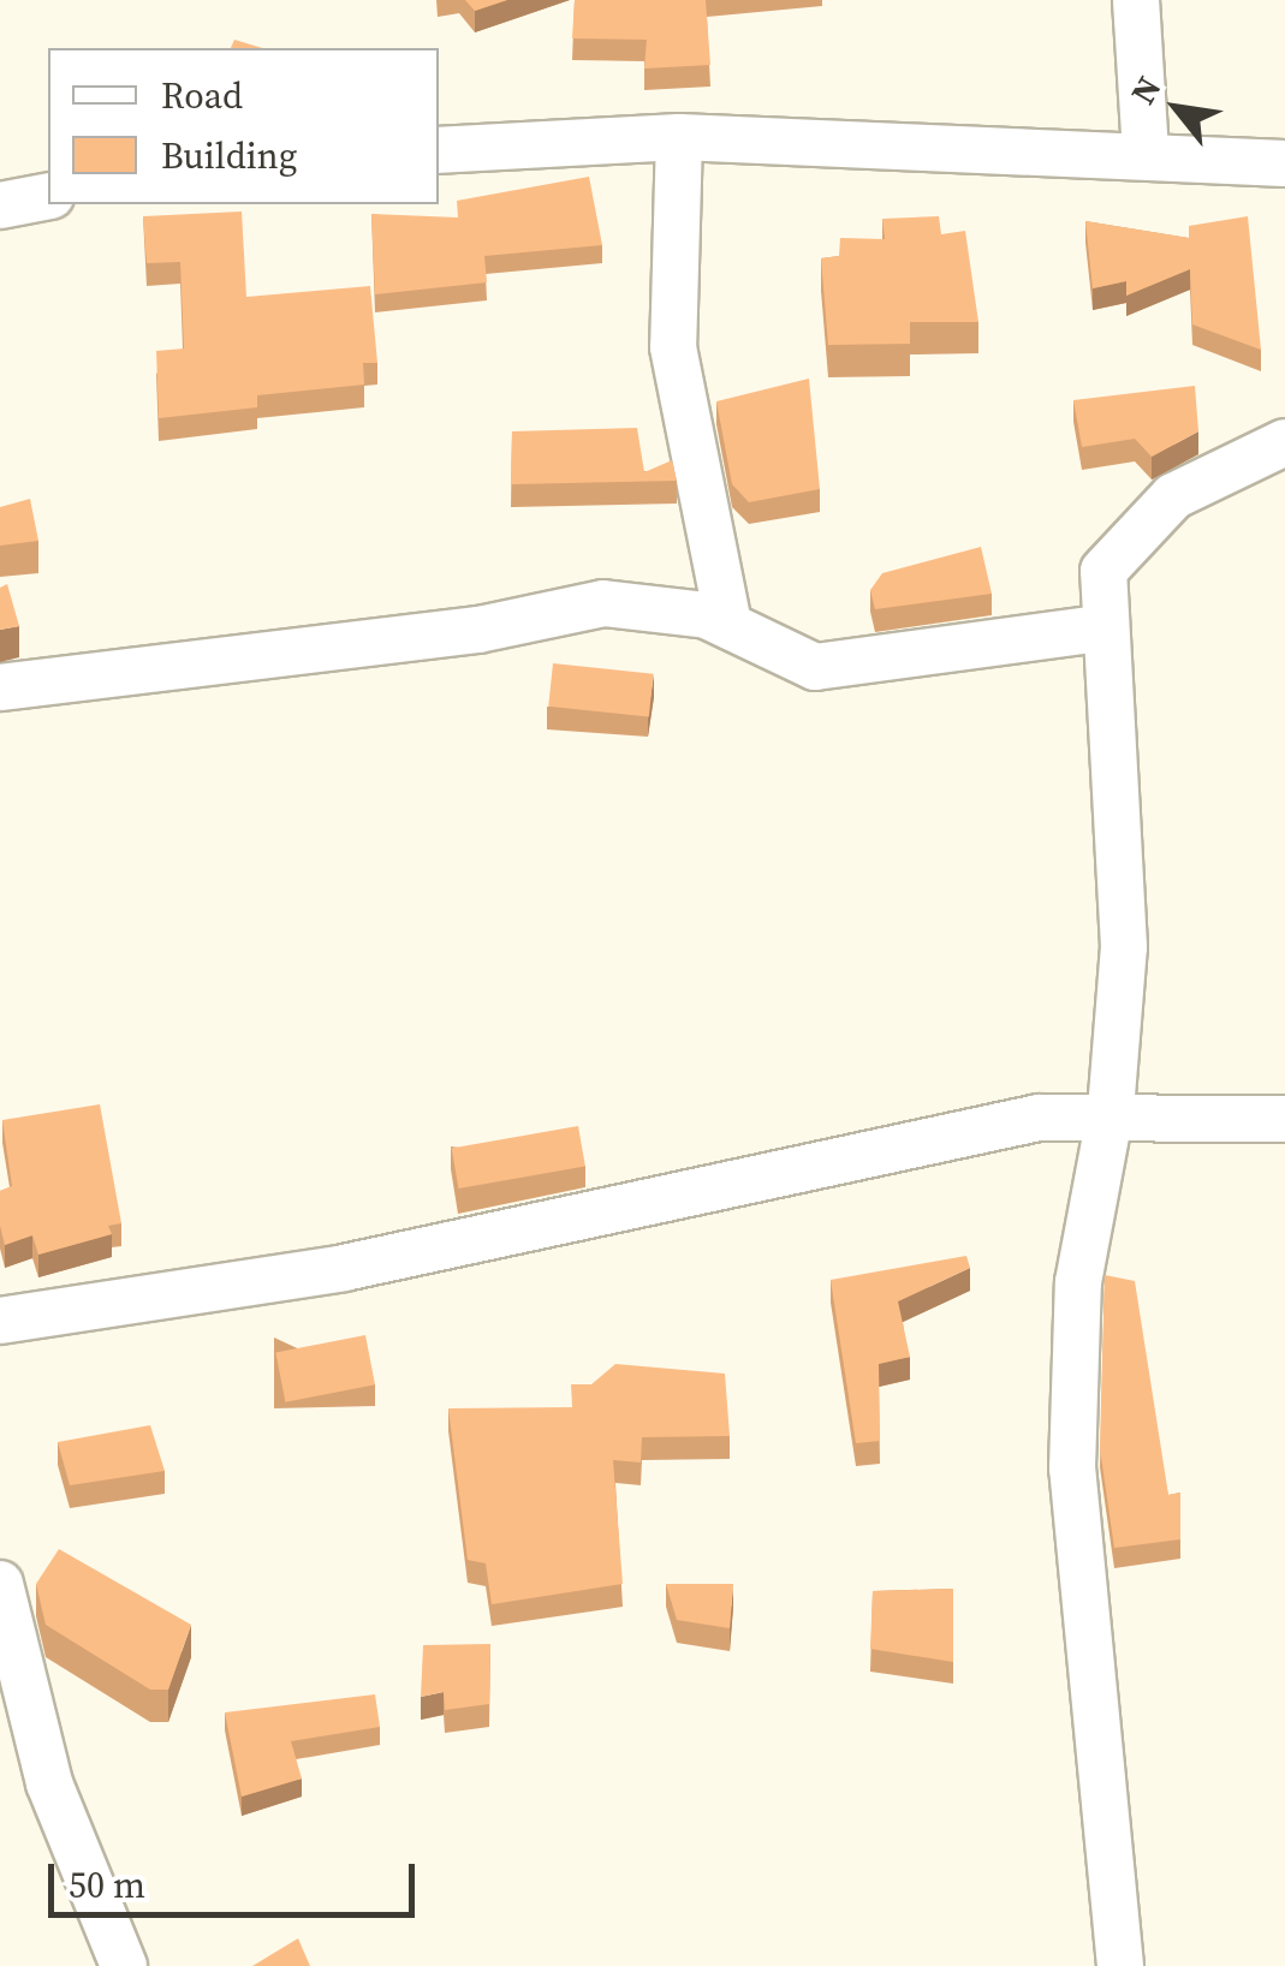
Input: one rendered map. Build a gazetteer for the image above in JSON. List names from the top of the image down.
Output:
{
  "legend": ["Road", "Building"],
  "scale_bar": "50 m",
  "north": "top left"
}
